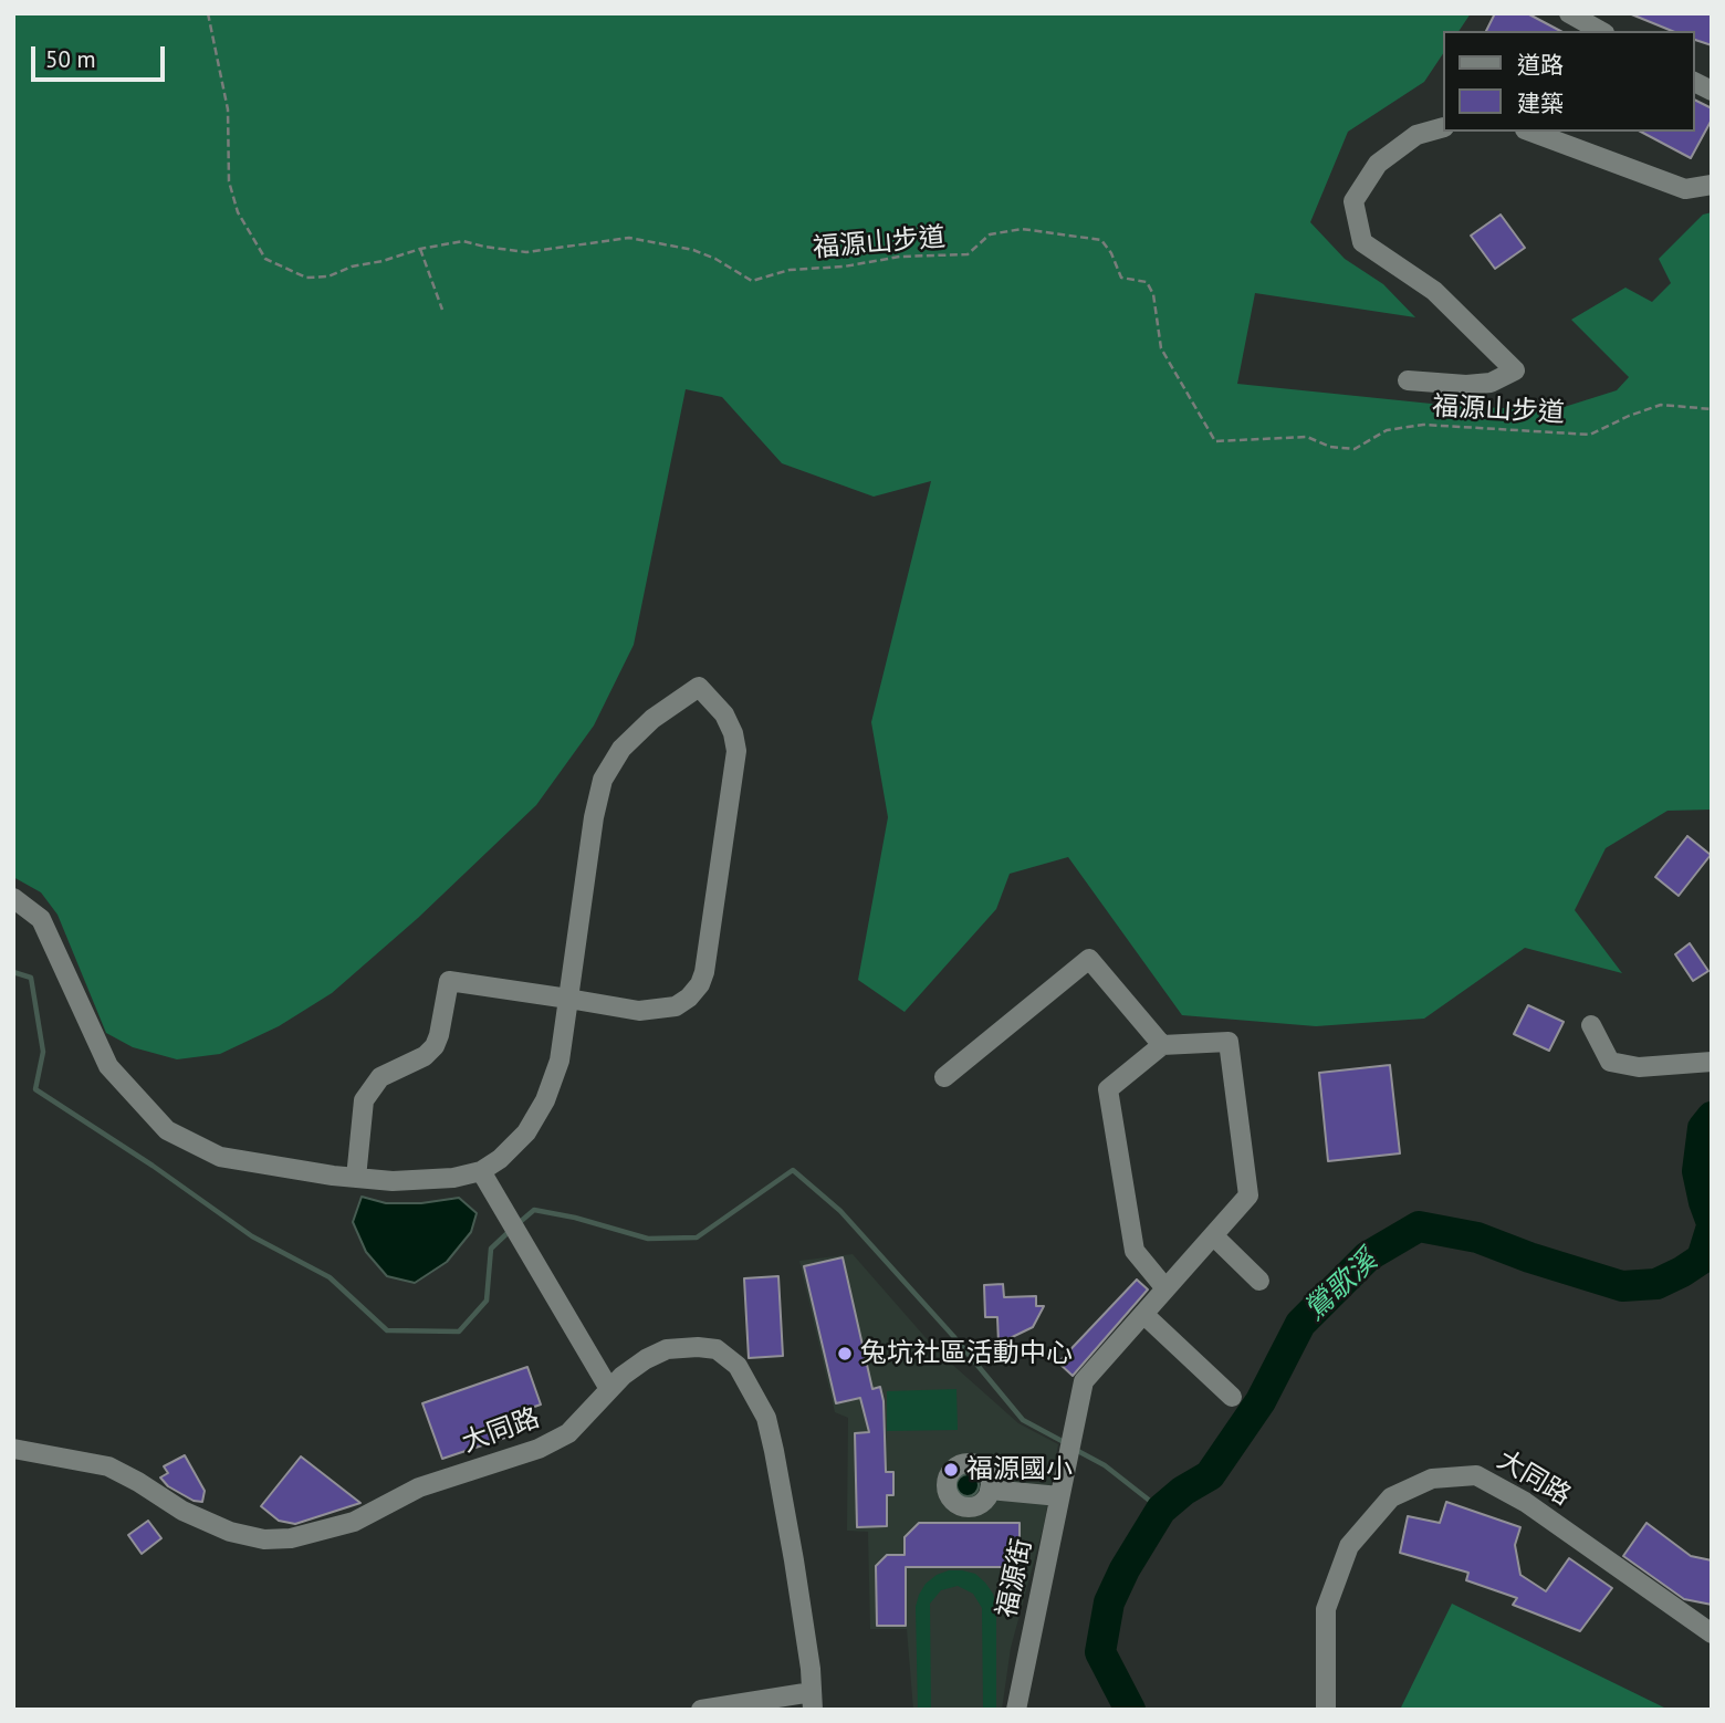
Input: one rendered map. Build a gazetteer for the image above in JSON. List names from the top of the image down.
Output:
{
  "streets": {
    "street": ["大同路", "福源街"],
    "path": ["福源山步道"]
  },
  "water": ["鶯歌溪"],
  "places": ["兔坑社區活動中心", "福源國小"],
  "legend": ["道路", "建築"],
  "scale_bar": "50 m"
}
